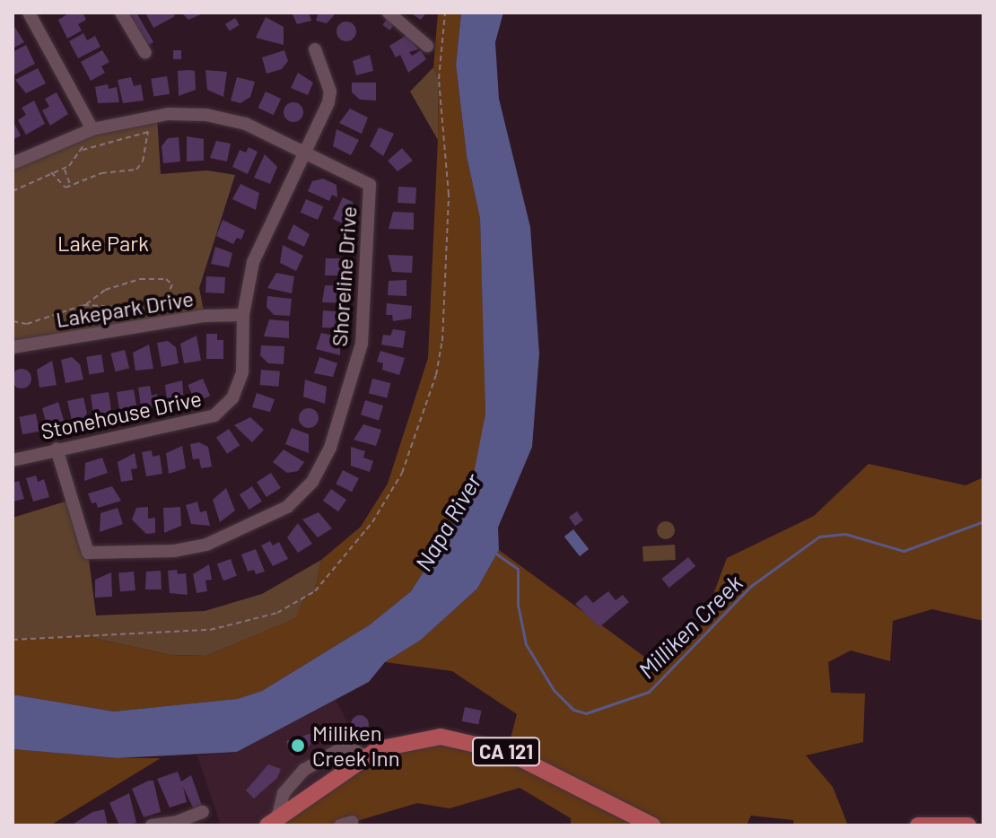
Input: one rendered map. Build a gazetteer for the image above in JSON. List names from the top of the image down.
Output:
{
  "streets": {
    "main road": ["CA 121"],
    "street": ["Shoreline Drive", "Lakepark Drive", "Stonehouse Drive"]
  },
  "crossings": [
    ["Shoreline Drive", "Stonehouse Drive"],
    ["Lakepark Drive", "Stonehouse Drive"]
  ],
  "water": ["Napa River", "Milliken Creek"],
  "parks": ["Lake Park"],
  "places": ["Milliken Creek Inn"]
}
